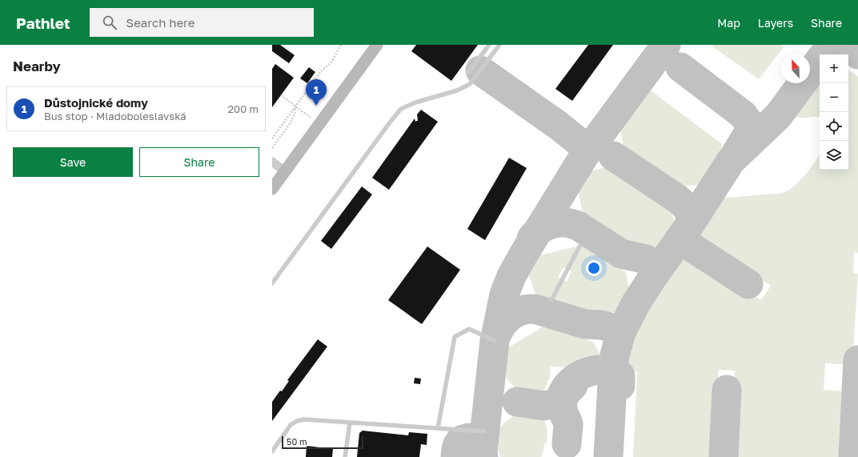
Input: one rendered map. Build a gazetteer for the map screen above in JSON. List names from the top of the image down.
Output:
{
  "scale_bar": "50 m",
  "north": "top",
  "page": {
    "header": "Pathlet",
    "search": "Search here",
    "nav": ["Map", "Layers", "Share"],
    "heading": "Nearby",
    "map_buttons": ["+", "−"],
    "pins": "1",
    "list": [
      {
        "mark": "1",
        "name": "Důstojnické domy",
        "note": "Bus stop · Mladoboleslavská",
        "value": "200 m"
      }
    ],
    "buttons": ["Save", "Share"],
    "scale": "50 m"
  }
}
